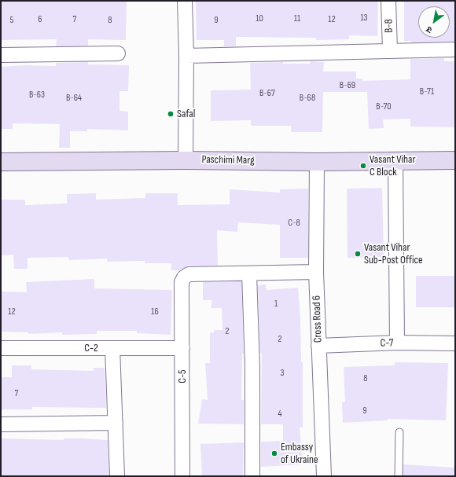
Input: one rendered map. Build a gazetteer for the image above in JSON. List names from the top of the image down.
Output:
{
  "streets": {
    "main road": ["Paschimi Marg"],
    "street": [
      "B-8",
      "Cross Road 6",
      "C-7",
      "C-2",
      "C-5"
    ]
  },
  "crossings": [
    ["Paschimi Marg", "Cross Road 6"],
    ["Cross Road 6", "C-7"],
    ["C-2", "C-5"]
  ],
  "places": [
    "Safal",
    "Vasant Vihar C Block",
    "Vasant Vihar Sub-Post Office",
    "Embassy of Ukraine"
  ],
  "house_numbers": [
    "13",
    "10",
    "11",
    "6",
    "7",
    "12",
    "5",
    "8",
    "9",
    "B-69",
    "B-71",
    "B-67",
    "B-63",
    "B-64",
    "B-68",
    "B-70",
    "C-8",
    "1",
    "12",
    "16",
    "2",
    "2",
    "3",
    "8",
    "7",
    "9",
    "4"
  ],
  "north": "bottom left"
}
